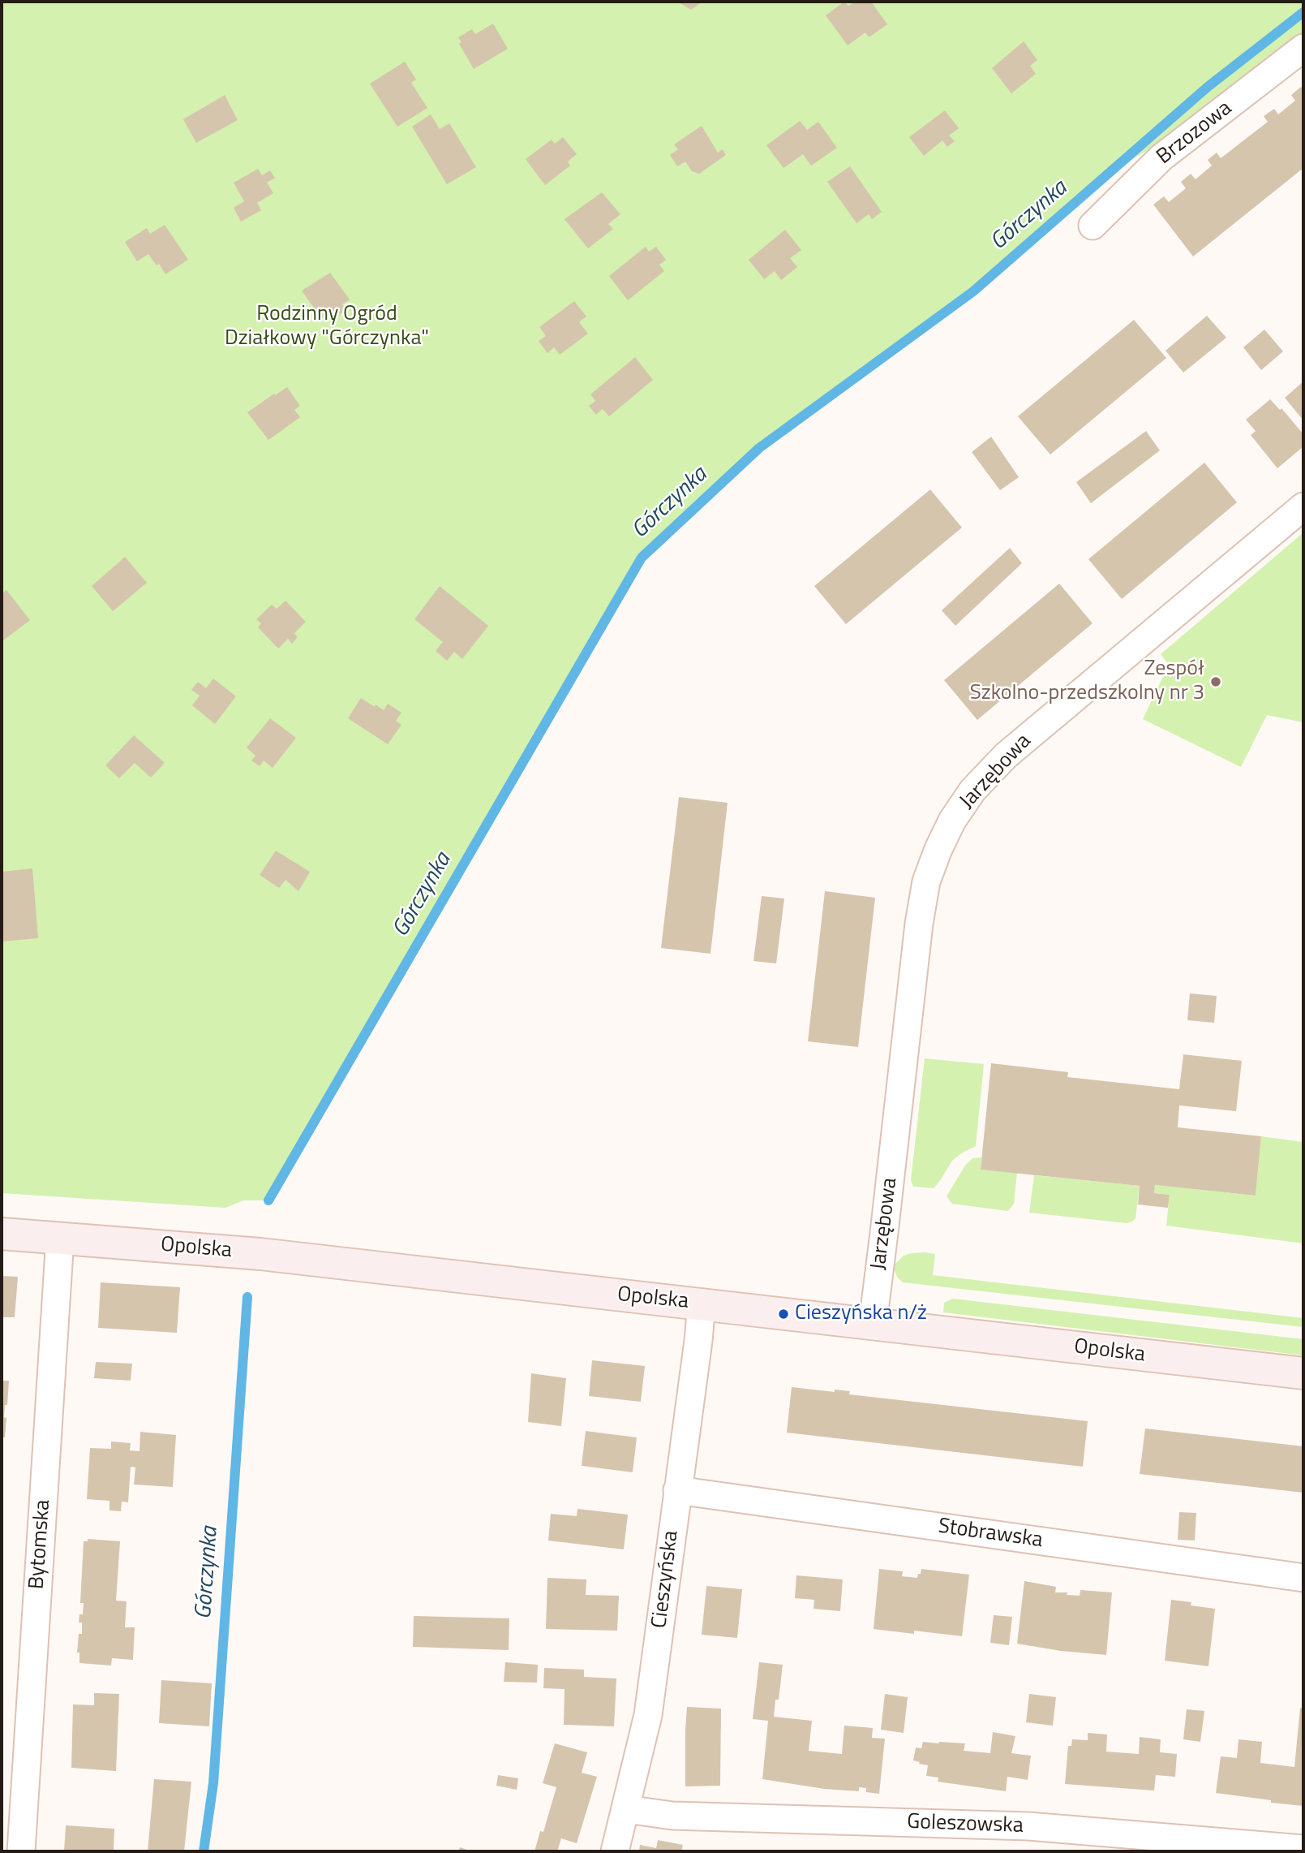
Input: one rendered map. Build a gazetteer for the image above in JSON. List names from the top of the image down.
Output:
{
  "streets": {
    "street": [
      "Brzozowa",
      "Jarzębowa",
      "Opolska",
      "Stobrawska",
      "Bytomska",
      "Cieszyńska",
      "Goleszowska"
    ]
  },
  "crossings": [
    ["Jarzębowa", "Opolska"],
    ["Opolska", "Bytomska"],
    ["Opolska", "Cieszyńska"],
    ["Stobrawska", "Cieszyńska"],
    ["Cieszyńska", "Goleszowska"]
  ],
  "water": ["Górczynka"],
  "parks": ["Rodzinny Ogród Działkowy \"Górczynka\""],
  "places": ["Zespół Szkolno-przedszkolny nr 3", "Cieszyńska n/ż"]
}
